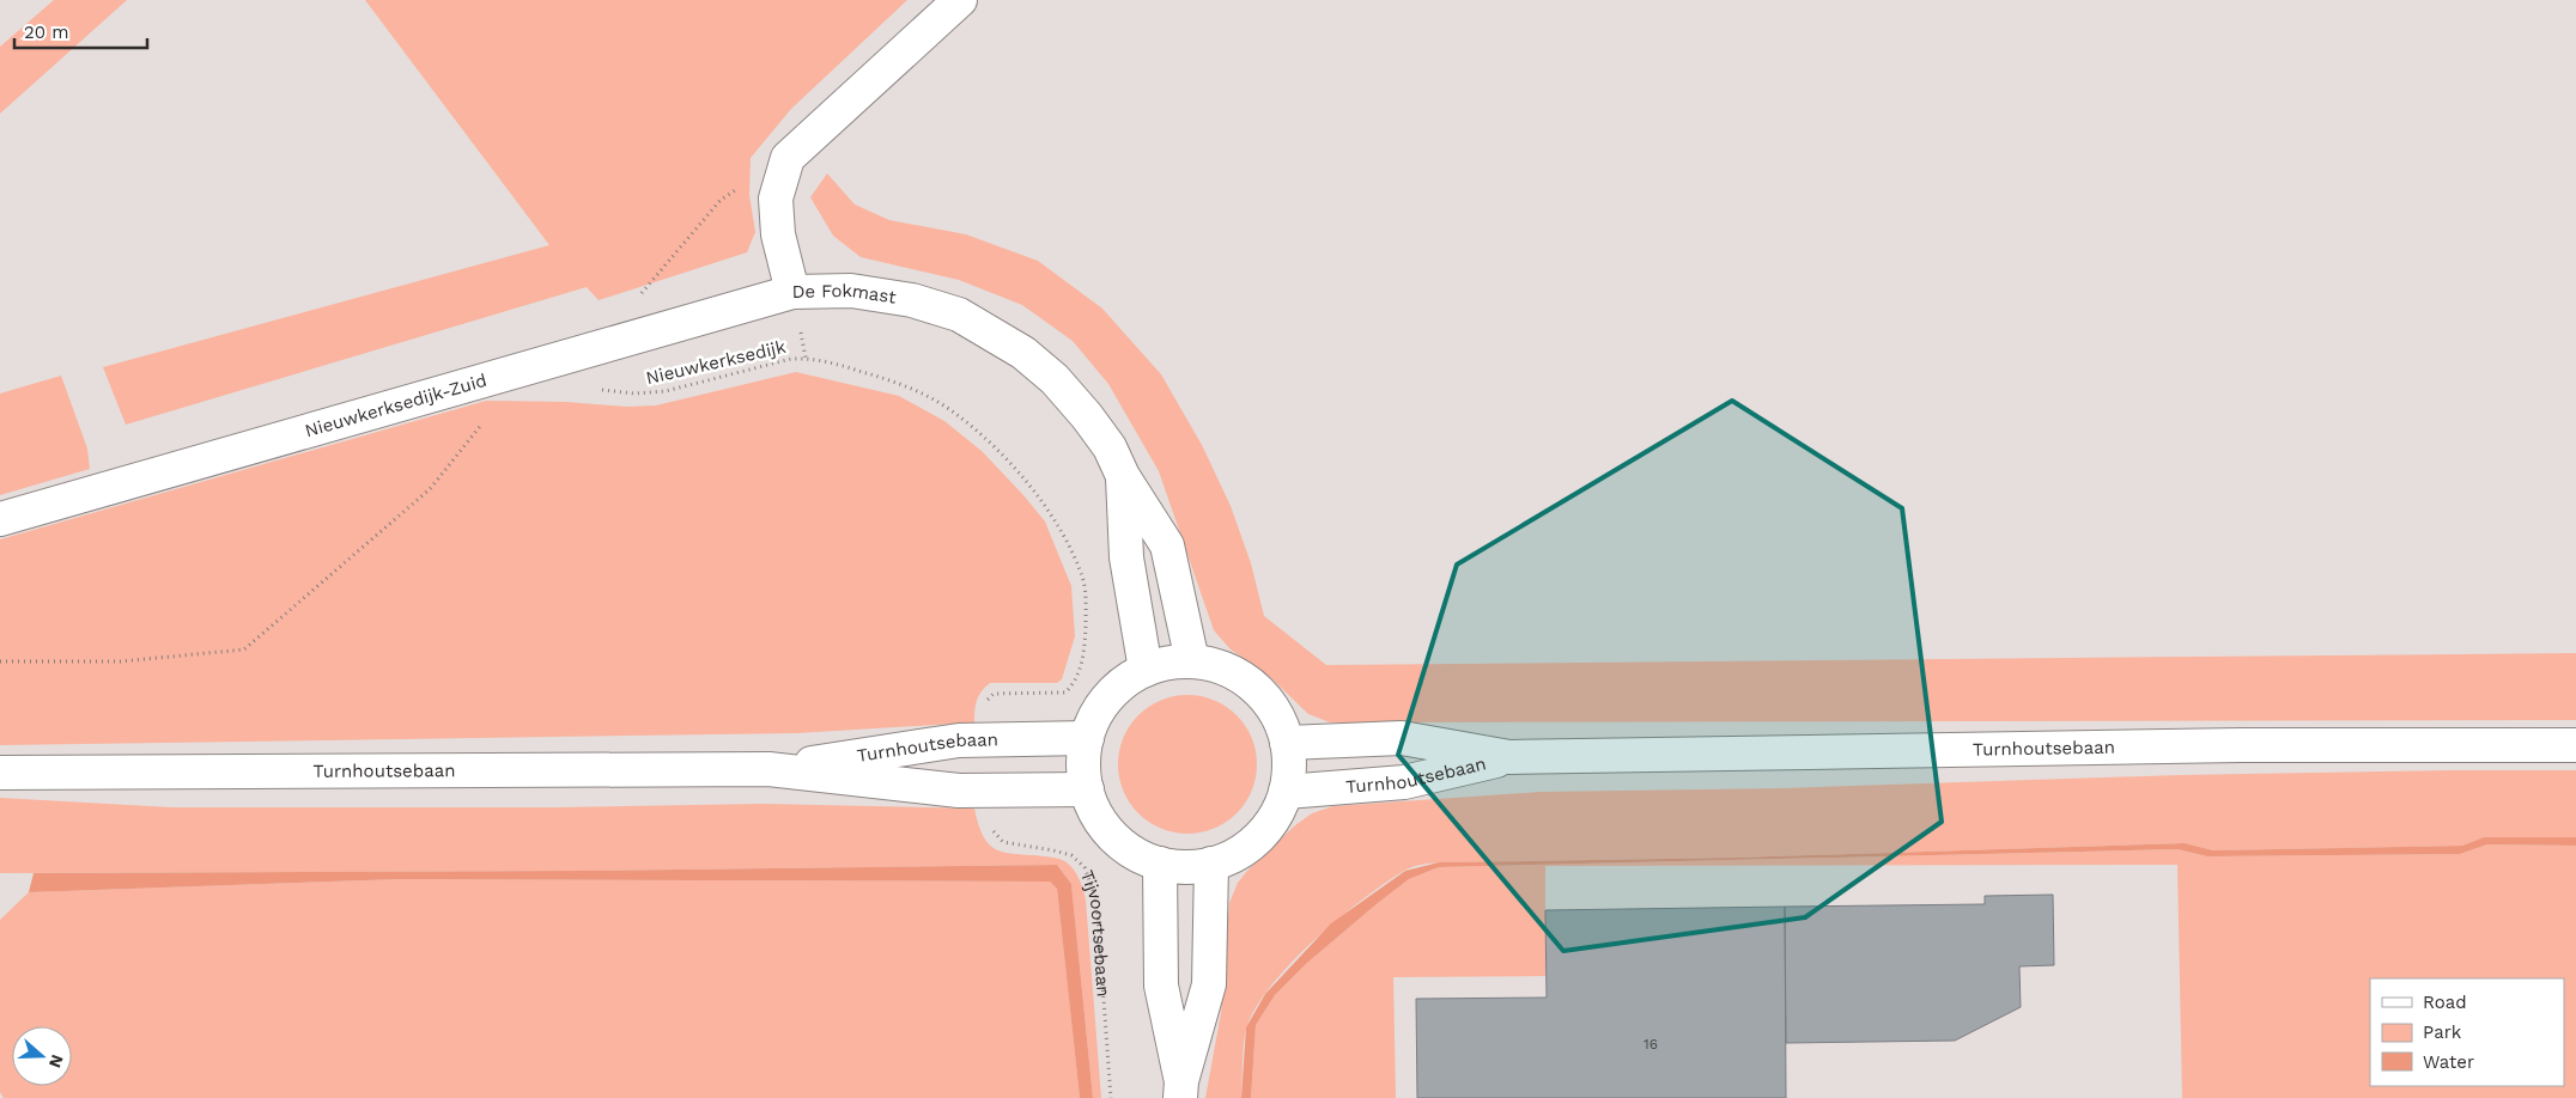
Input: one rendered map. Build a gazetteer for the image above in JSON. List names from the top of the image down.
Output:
{
  "streets": {
    "main road": ["De Fokmast", "Nieuwkerksedijk-Zuid", "Turnhoutsebaan"],
    "path": ["Nieuwkerksedijk", "Tijvoortsebaan"]
  },
  "crossings": [
    ["De Fokmast", "Nieuwkerksedijk-Zuid"],
    ["De Fokmast", "Turnhoutsebaan"],
    ["Nieuwkerksedijk", "Turnhoutsebaan"],
    ["Turnhoutsebaan", "Tijvoortsebaan"]
  ],
  "house_numbers": ["16"],
  "legend": ["Road", "Park", "Water"],
  "scale_bar": "20 m",
  "north": "right"
}
